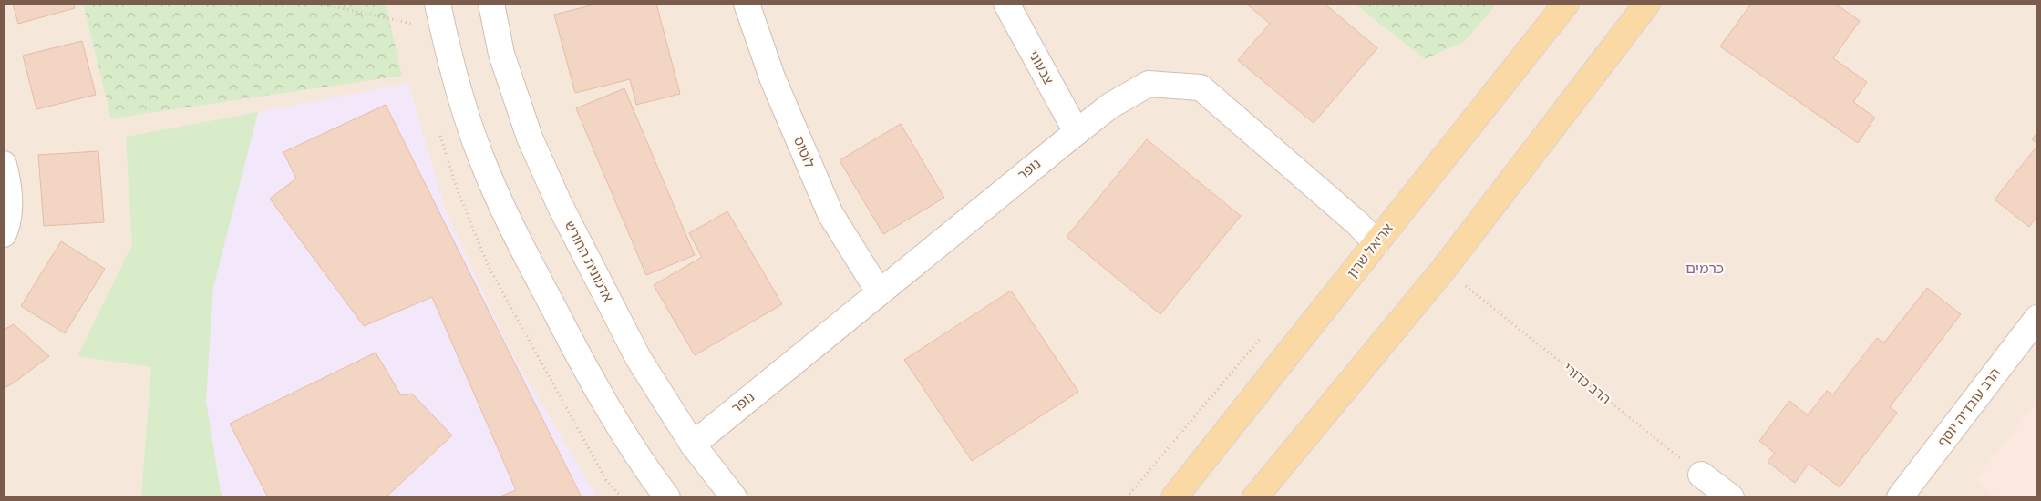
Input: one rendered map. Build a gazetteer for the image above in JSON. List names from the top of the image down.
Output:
{
  "streets": {
    "main road": ["אריאל שרון"],
    "street": [
      "צבעוני",
      "לוטוס",
      "נופר",
      "אדמונית החורש",
      "הרב עובדיה יוסף"
    ],
    "path": ["הרב כדורי"]
  },
  "crossings": [
    ["צבעוני", "נופר"],
    ["לוטוס", "נופר"],
    ["נופר", "אריאל שרון"],
    ["נופר", "אדמונית החורש"]
  ],
  "districts": ["כרמים"]
}
